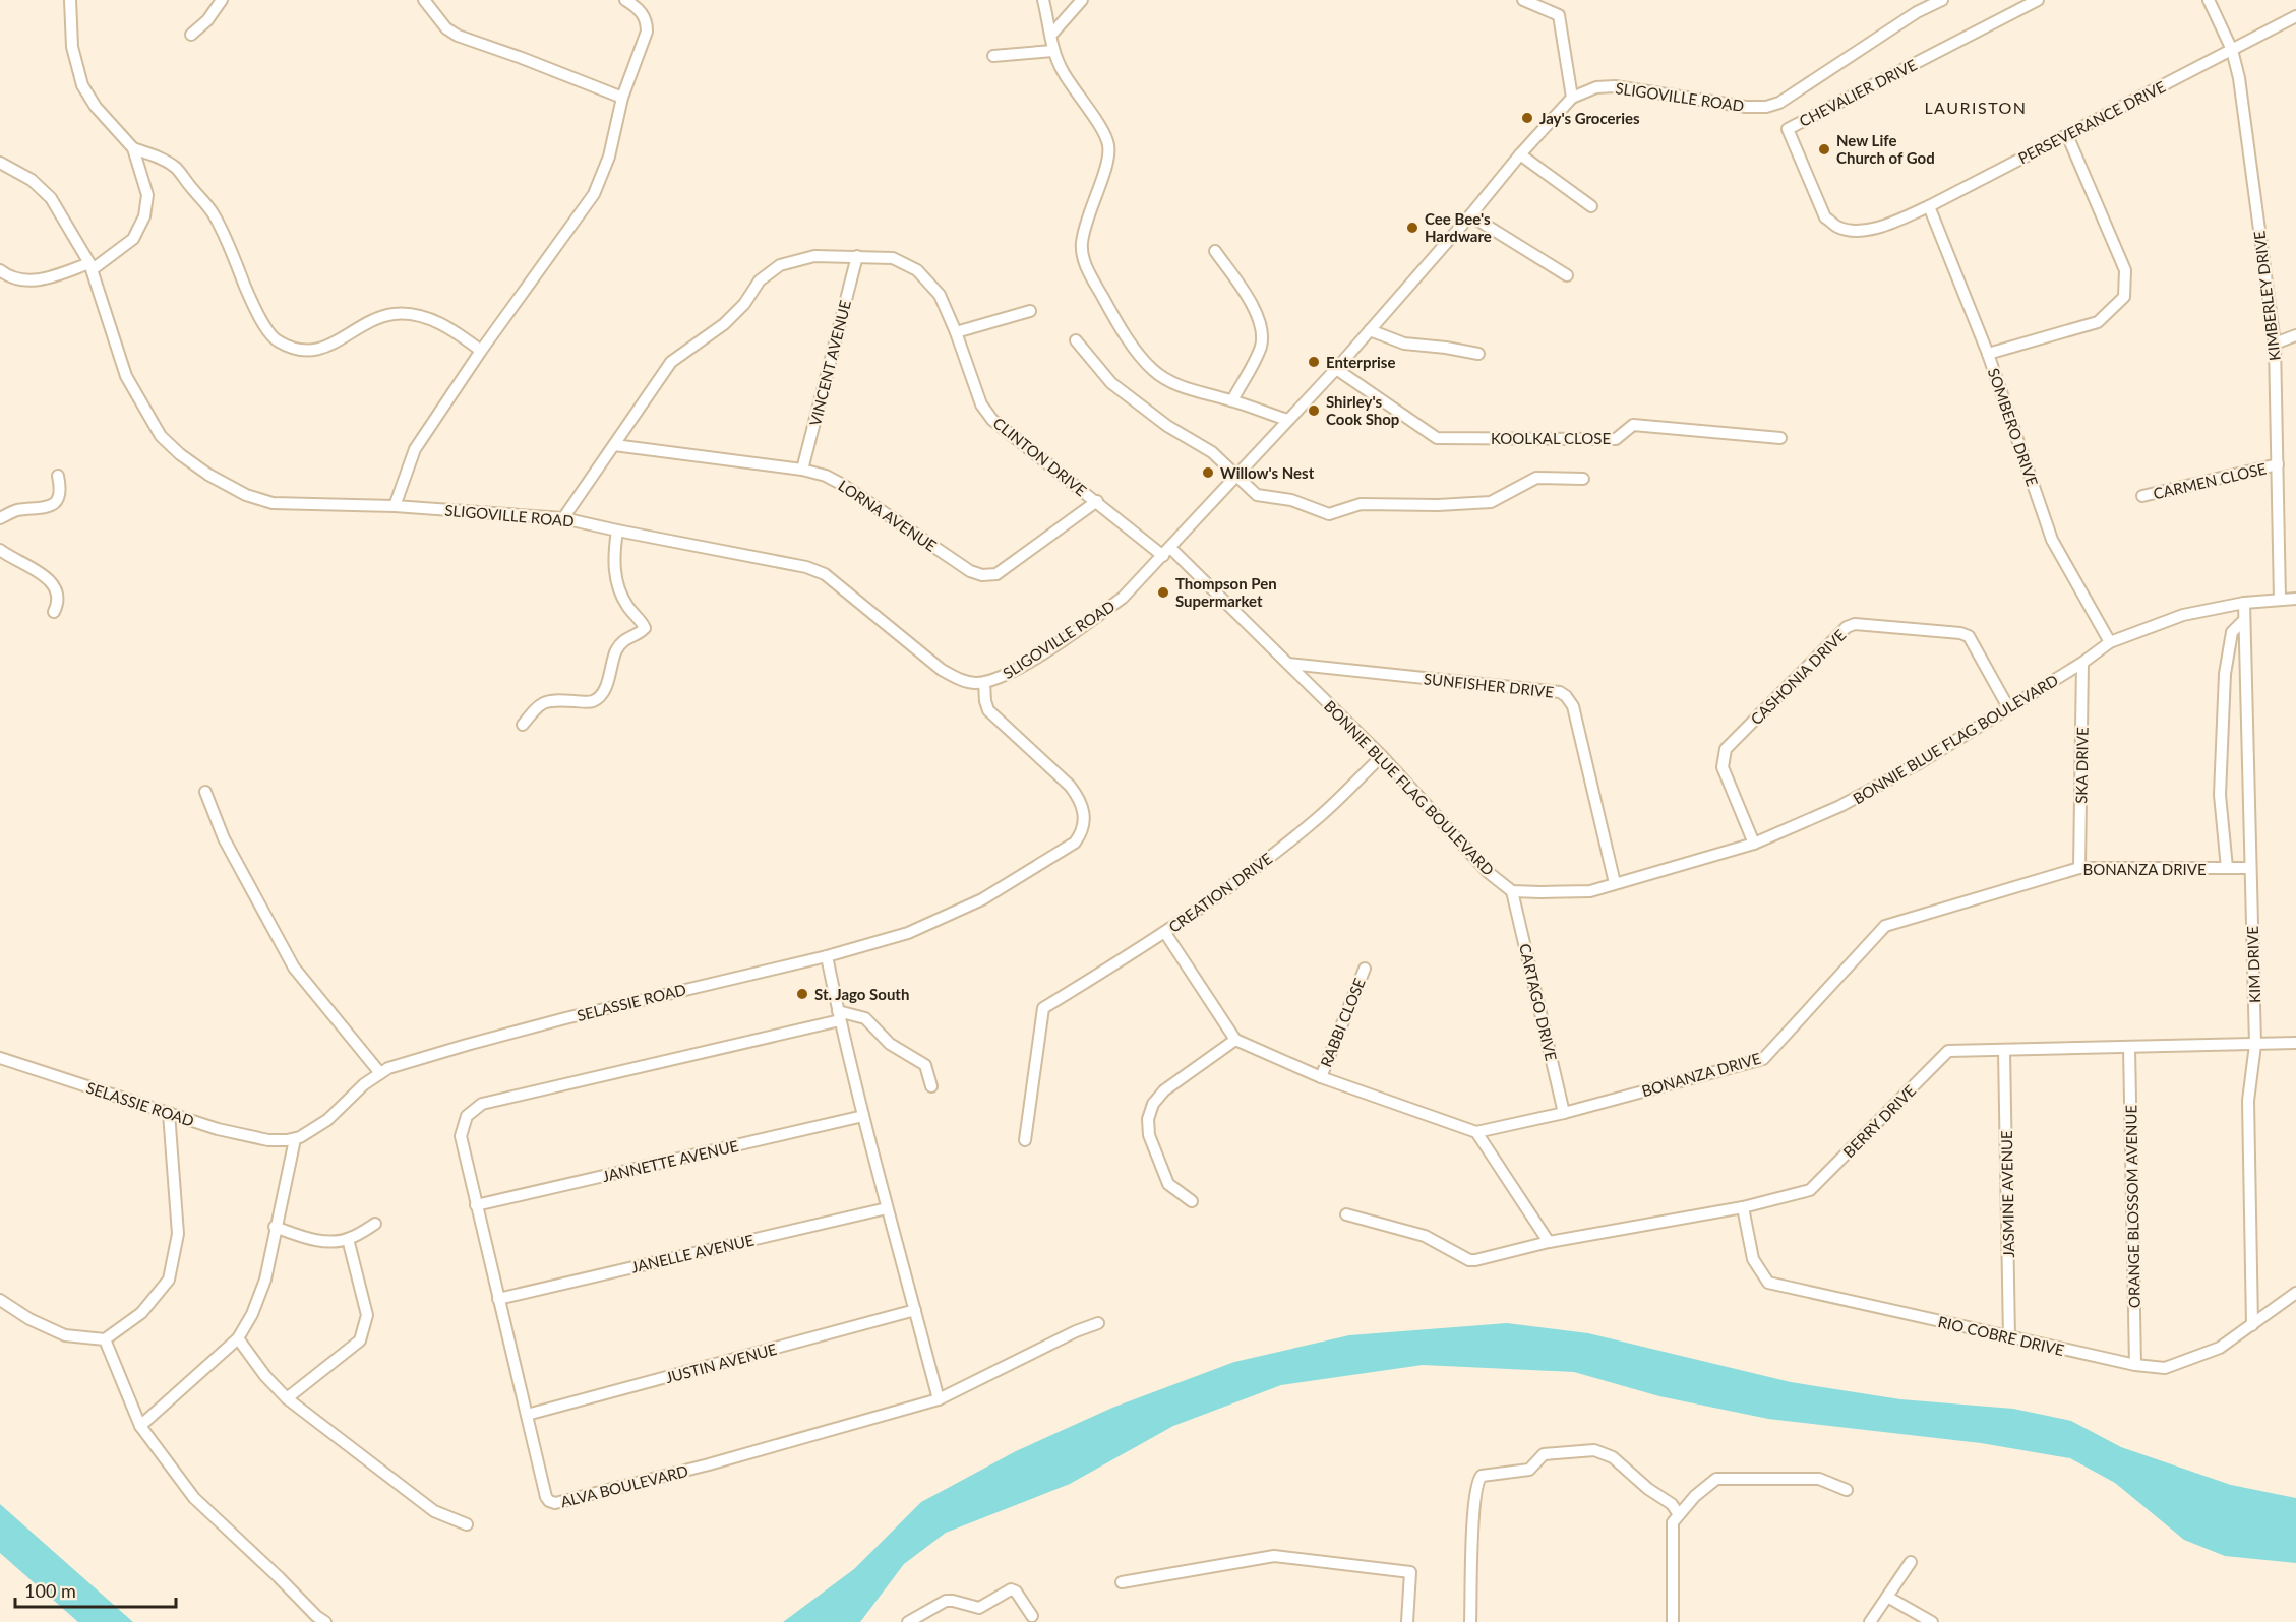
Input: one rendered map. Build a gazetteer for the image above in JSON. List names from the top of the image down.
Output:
{
  "streets": {
    "street": [
      "CHEVALIER DRIVE",
      "SLIGOVILLE ROAD",
      "PERSEVERANCE DRIVE",
      "KIMBERLEY DRIVE",
      "VINCENT AVENUE",
      "SOMBERO DRIVE",
      "KOOLKAL CLOSE",
      "CLINTON DRIVE",
      "CARMEN CLOSE",
      "LORNA AVENUE",
      "CASHONIA DRIVE",
      "SUNFISHER DRIVE",
      "BONNIE BLUE FLAG BOULEVARD",
      "SKA DRIVE",
      "BONANZA DRIVE",
      "CREATION DRIVE",
      "KIM DRIVE",
      "SELASSIE ROAD",
      "CARTAGO DRIVE",
      "RABBI CLOSE",
      "BERRY DRIVE",
      "JANNETTE AVENUE",
      "JASMINE AVENUE",
      "ORANGE BLOSSOM AVENUE",
      "JANELLE AVENUE",
      "RIO COBRE DRIVE",
      "JUSTIN AVENUE",
      "ALVA BOULEVARD"
    ]
  },
  "crossings": [
    ["CHEVALIER DRIVE", "PERSEVERANCE DRIVE"],
    ["SLIGOVILLE ROAD", "KOOLKAL CLOSE"],
    ["SLIGOVILLE ROAD", "CLINTON DRIVE"],
    ["SLIGOVILLE ROAD", "BONNIE BLUE FLAG BOULEVARD"],
    ["SLIGOVILLE ROAD", "SELASSIE ROAD"],
    ["PERSEVERANCE DRIVE", "KIMBERLEY DRIVE"],
    ["PERSEVERANCE DRIVE", "SOMBERO DRIVE"],
    ["KIMBERLEY DRIVE", "CARMEN CLOSE"],
    ["KIMBERLEY DRIVE", "BONNIE BLUE FLAG BOULEVARD"],
    ["VINCENT AVENUE", "CLINTON DRIVE"],
    ["VINCENT AVENUE", "LORNA AVENUE"],
    ["SOMBERO DRIVE", "BONNIE BLUE FLAG BOULEVARD"],
    ["CLINTON DRIVE", "LORNA AVENUE"],
    ["CLINTON DRIVE", "BONNIE BLUE FLAG BOULEVARD"],
    ["CASHONIA DRIVE", "BONNIE BLUE FLAG BOULEVARD"],
    ["SUNFISHER DRIVE", "BONNIE BLUE FLAG BOULEVARD"],
    ["BONNIE BLUE FLAG BOULEVARD", "SKA DRIVE"],
    ["BONNIE BLUE FLAG BOULEVARD", "CREATION DRIVE"],
    ["BONNIE BLUE FLAG BOULEVARD", "KIM DRIVE"],
    ["BONNIE BLUE FLAG BOULEVARD", "CARTAGO DRIVE"],
    ["SKA DRIVE", "BONANZA DRIVE"],
    ["BONANZA DRIVE", "KIM DRIVE"],
    ["BONANZA DRIVE", "CARTAGO DRIVE"],
    ["KIM DRIVE", "BERRY DRIVE"],
    ["KIM DRIVE", "RIO COBRE DRIVE"],
    ["BERRY DRIVE", "JASMINE AVENUE"],
    ["BERRY DRIVE", "ORANGE BLOSSOM AVENUE"],
    ["BERRY DRIVE", "RIO COBRE DRIVE"],
    ["JANNETTE AVENUE", "ALVA BOULEVARD"],
    ["JASMINE AVENUE", "RIO COBRE DRIVE"],
    ["ORANGE BLOSSOM AVENUE", "RIO COBRE DRIVE"],
    ["JANELLE AVENUE", "ALVA BOULEVARD"],
    ["JUSTIN AVENUE", "ALVA BOULEVARD"]
  ],
  "districts": ["LAURISTON"],
  "places": [
    "Jay's Groceries",
    "New Life Church of God",
    "Cee Bee's Hardware",
    "Enterprise",
    "Shirley's Cook Shop",
    "Willow's Nest",
    "Thompson Pen Supermarket",
    "St. Jago South"
  ],
  "scale_bar": "100 m"
}
